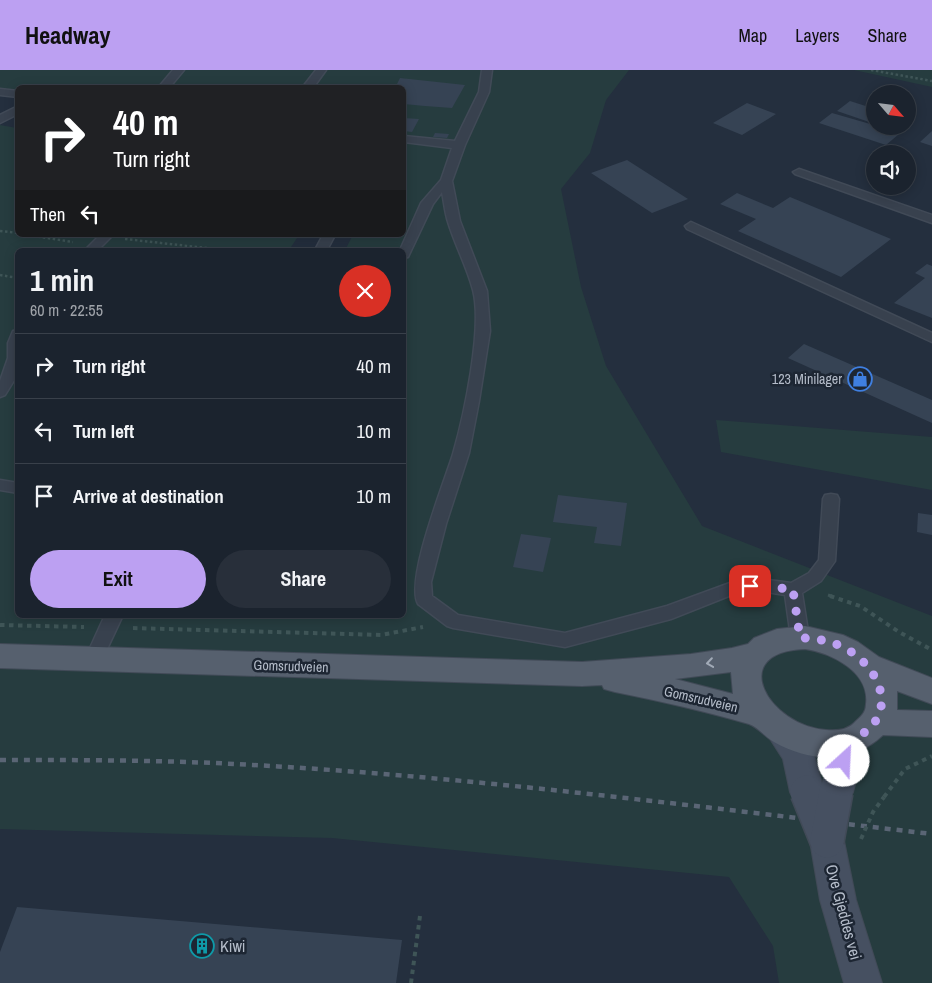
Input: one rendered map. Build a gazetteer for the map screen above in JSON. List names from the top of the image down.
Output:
{
  "streets": {
    "main road": ["Gomsrudveien"],
    "street": ["Ove Gjeddes vei"]
  },
  "crossings": [
    ["Gomsrudveien", "Ove Gjeddes vei"]
  ],
  "places": {
    "shop": ["123 Minilager"],
    "building": ["Kiwi"]
  },
  "north": "bottom right",
  "page": {
    "header": "Headway",
    "nav": ["Map", "Layers", "Share"],
    "turn": ["40 m", "Turn right"],
    "then": "Then",
    "heading": ["1 min", "60 m · 22:55"],
    "list": [
      {
        "name": "Turn right",
        "value": "40 m"
      },
      {
        "name": "Turn left",
        "value": "10 m"
      },
      {
        "name": "Arrive at destination",
        "value": "10 m"
      }
    ],
    "buttons": ["Exit", "Share"]
  }
}
